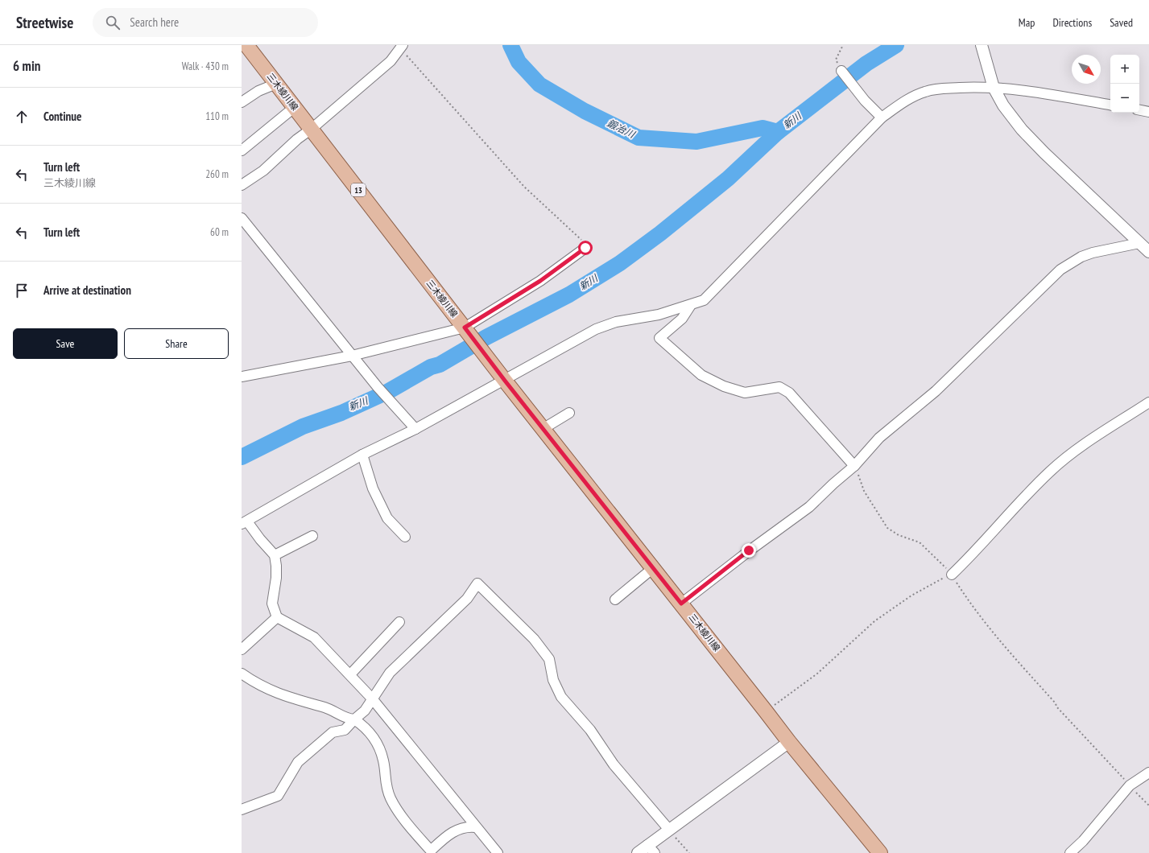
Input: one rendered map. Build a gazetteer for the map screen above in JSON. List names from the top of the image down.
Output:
{
  "streets": {
    "main road": ["三木綾川線", "13"]
  },
  "water": ["新川", "鍛冶川"],
  "north": "bottom right",
  "page": {
    "header": "Streetwise",
    "search": "Search here",
    "nav": ["Map", "Directions", "Saved"],
    "heading": ["6 min", "Walk · 430 m"],
    "map_buttons": ["+", "−"],
    "list": [
      ["Continue", "110 m"],
      ["Turn left", "三木綾川線", "260 m"],
      ["Turn left", "60 m"],
      "Arrive at destination"
    ],
    "buttons": ["Save", "Share"]
  }
}
